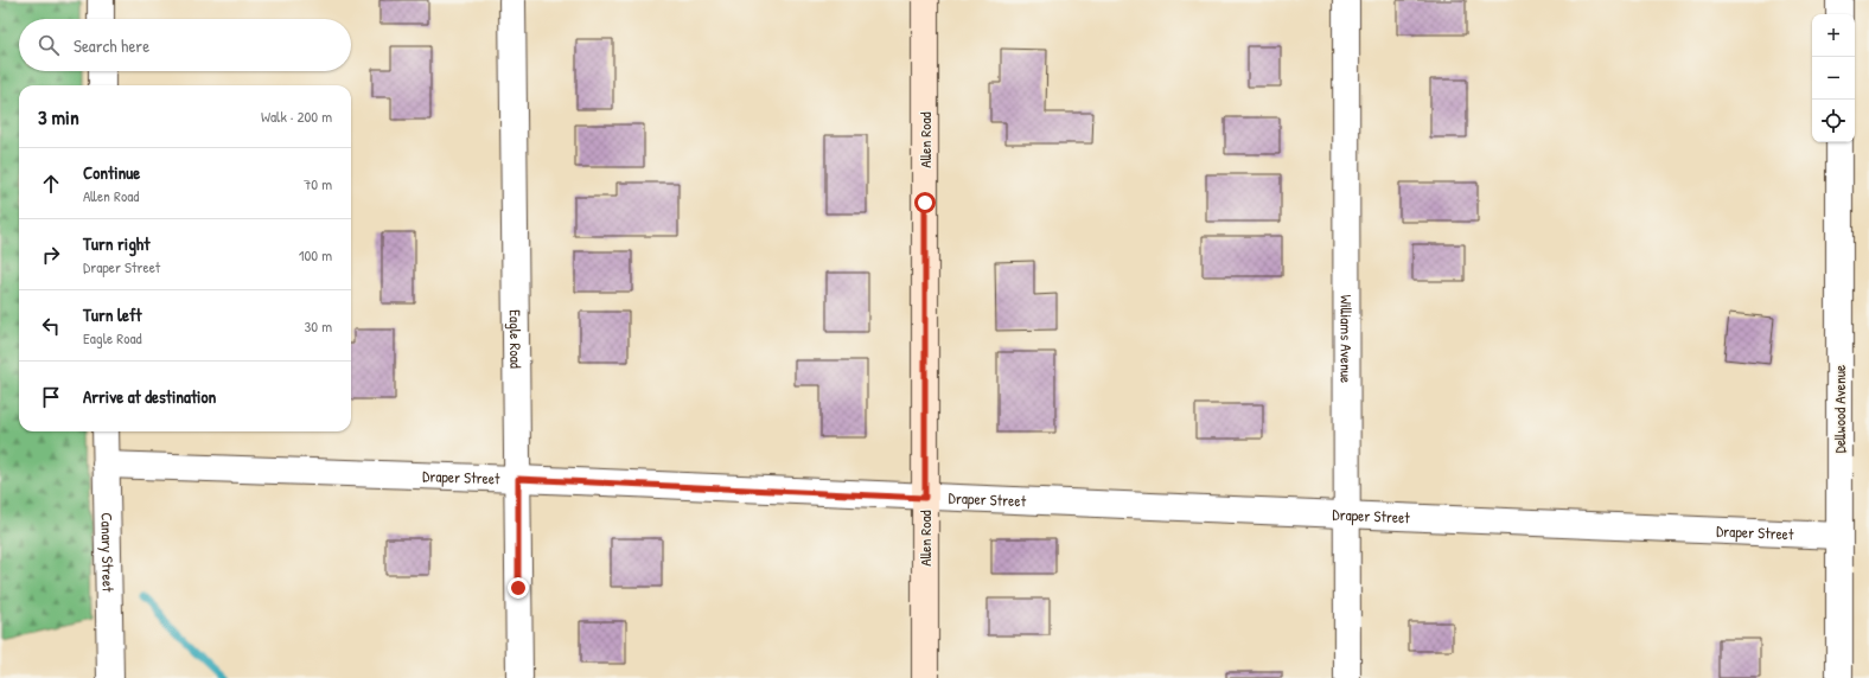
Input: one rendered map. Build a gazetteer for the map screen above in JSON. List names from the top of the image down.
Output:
{
  "streets": {
    "street": [
      "Allen Road",
      "Eagle Road",
      "Williams Avenue",
      "Dellwood Avenue",
      "Draper Street",
      "Canary Street"
    ]
  },
  "crossings": [
    ["Allen Road", "Draper Street"],
    ["Eagle Road", "Draper Street"],
    ["Williams Avenue", "Draper Street"],
    ["Dellwood Avenue", "Draper Street"],
    ["Draper Street", "Canary Street"]
  ],
  "page": {
    "map_buttons": ["+", "−"],
    "search": "Search here",
    "heading": ["3 min", "Walk · 200 m"],
    "list": [
      ["Continue", "Allen Road", "70 m"],
      ["Turn right", "Draper Street", "100 m"],
      ["Turn left", "Eagle Road", "30 m"],
      "Arrive at destination"
    ]
  }
}
